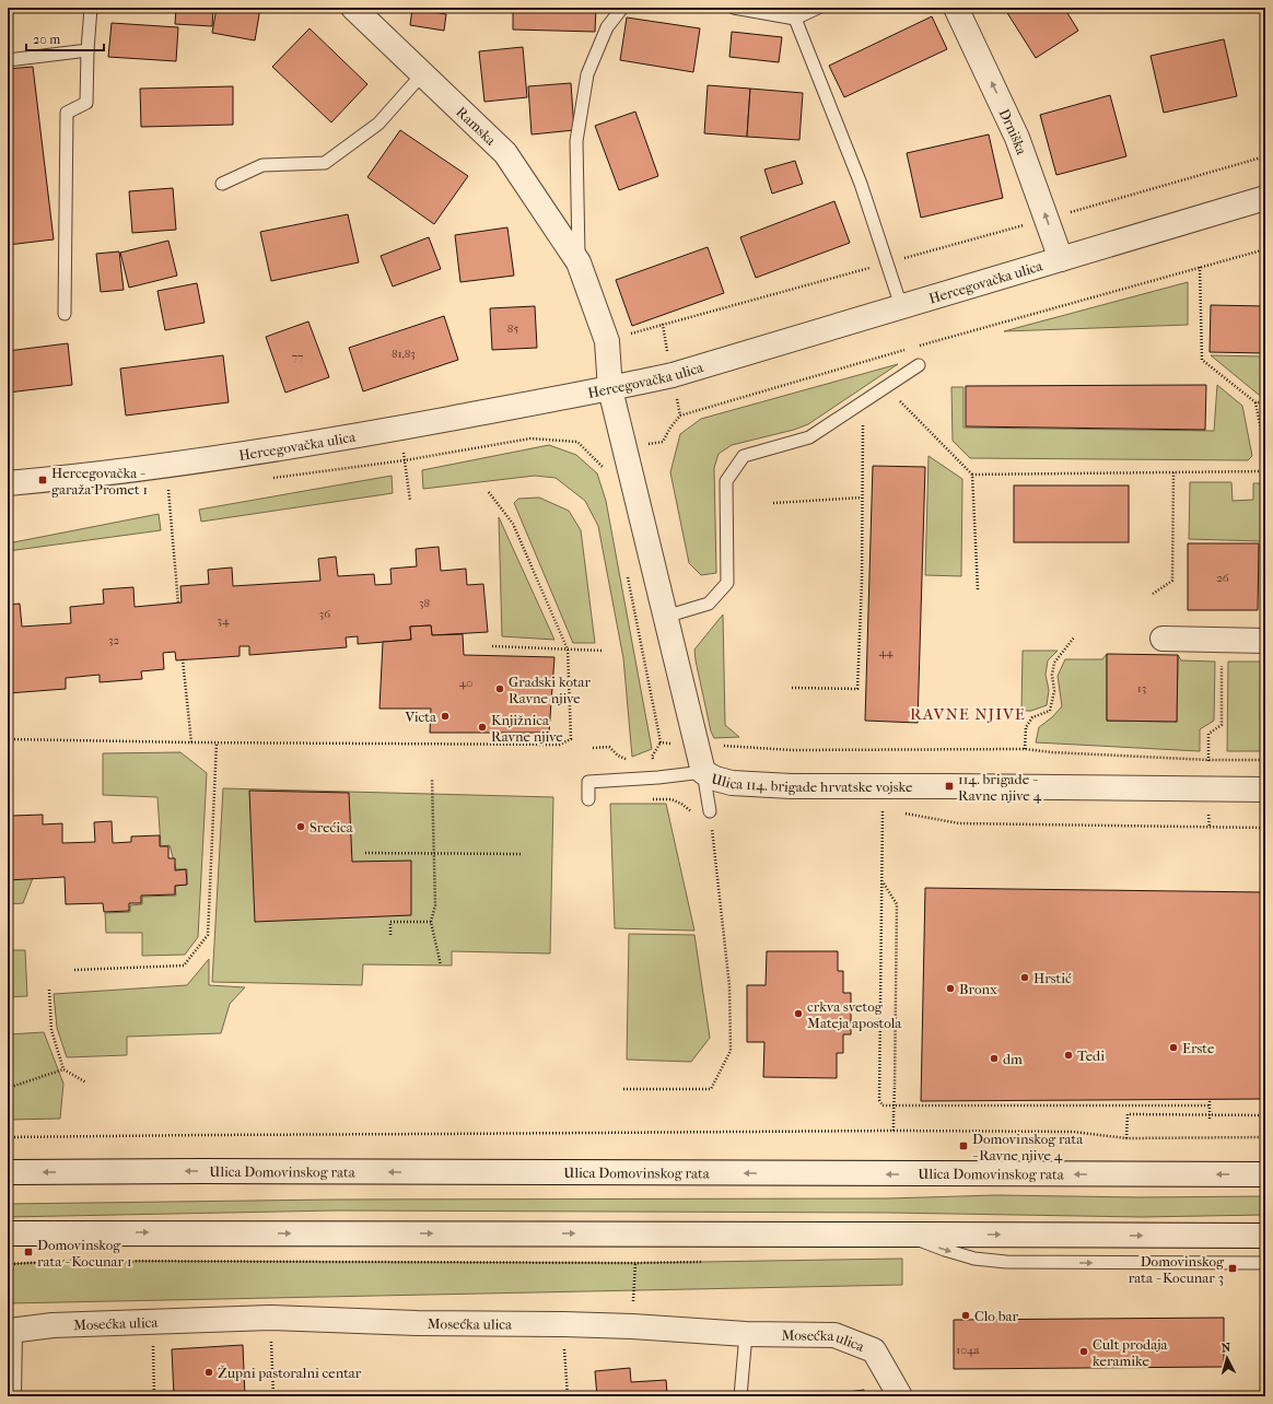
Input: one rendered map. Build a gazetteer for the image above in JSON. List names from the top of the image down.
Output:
{
  "streets": {
    "street": [
      "Ramska",
      "Drniška",
      "Hercegovačka ulica",
      "Ulica 114. brigade hrvatske vojske",
      "Ulica Domovinskog rata",
      "Mosećka ulica"
    ]
  },
  "crossings": [
    ["Ramska", "Hercegovačka ulica"],
    ["Ramska", "Ulica 114. brigade hrvatske vojske"],
    ["Drniška", "Hercegovačka ulica"],
    ["Hercegovačka ulica", "Ulica 114. brigade hrvatske vojske"]
  ],
  "one_way": ["Drniška"],
  "districts": ["RAVNE NJIVE"],
  "places": {
    "transit": [
      "Hercegovačka - garaža Promet 1",
      "114. brigade - Ravne njive 4",
      "Domovinskog rata - Ravne njive 4",
      "Domovinskog rata - Kocunar 1",
      "Domovinskog rata - Kocunar 3"
    ],
    "other": [
      "Gradski kotar Ravne njive",
      "Victa",
      "Knjižnica Ravne njive",
      "Srećica",
      "Hrstić",
      "Bronx",
      "crkva svetog Mateja apostola",
      "Erste",
      "Tedi",
      "dm",
      "Clo bar",
      "Cult prodaja keramike",
      "Župni pastoralni centar"
    ]
  },
  "house_numbers": [
    "85",
    "81,83",
    "77",
    "26",
    "38",
    "36",
    "34",
    "32",
    "44",
    "40",
    "13",
    "104a"
  ],
  "scale_bar": "20 m",
  "north": "top"
}
